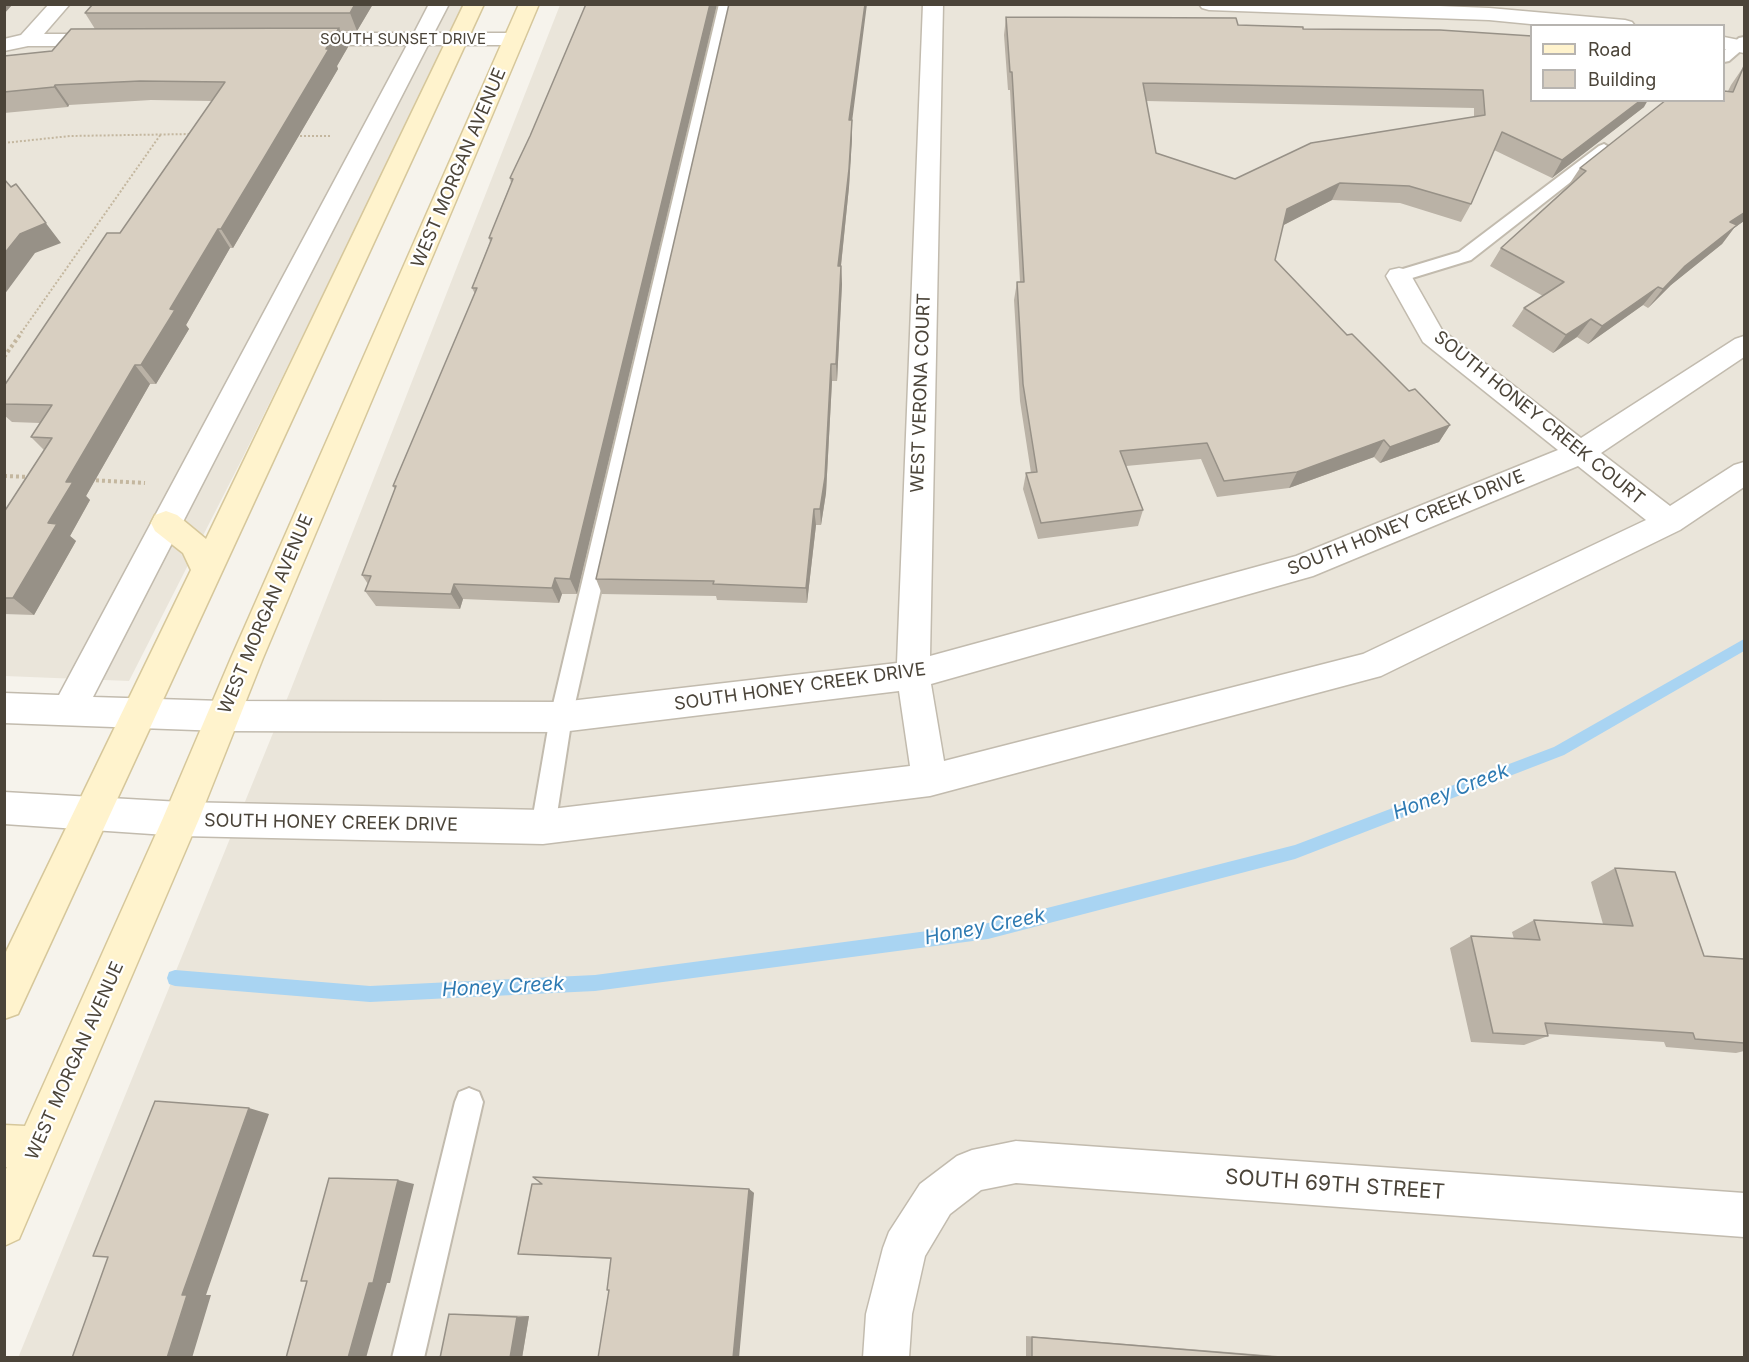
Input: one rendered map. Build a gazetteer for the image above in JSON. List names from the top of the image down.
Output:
{
  "streets": {
    "street": [
      "SOUTH SUNSET DRIVE",
      "WEST MORGAN AVENUE",
      "WEST VERONA COURT",
      "SOUTH HONEY CREEK COURT",
      "SOUTH HONEY CREEK DRIVE",
      "SOUTH 69TH STREET"
    ]
  },
  "crossings": [
    ["SOUTH SUNSET DRIVE", "WEST MORGAN AVENUE"],
    ["WEST MORGAN AVENUE", "SOUTH HONEY CREEK DRIVE"],
    ["WEST VERONA COURT", "SOUTH HONEY CREEK DRIVE"],
    ["SOUTH HONEY CREEK COURT", "SOUTH HONEY CREEK DRIVE"]
  ],
  "water": ["Honey Creek"],
  "legend": ["Road", "Building"]
}
